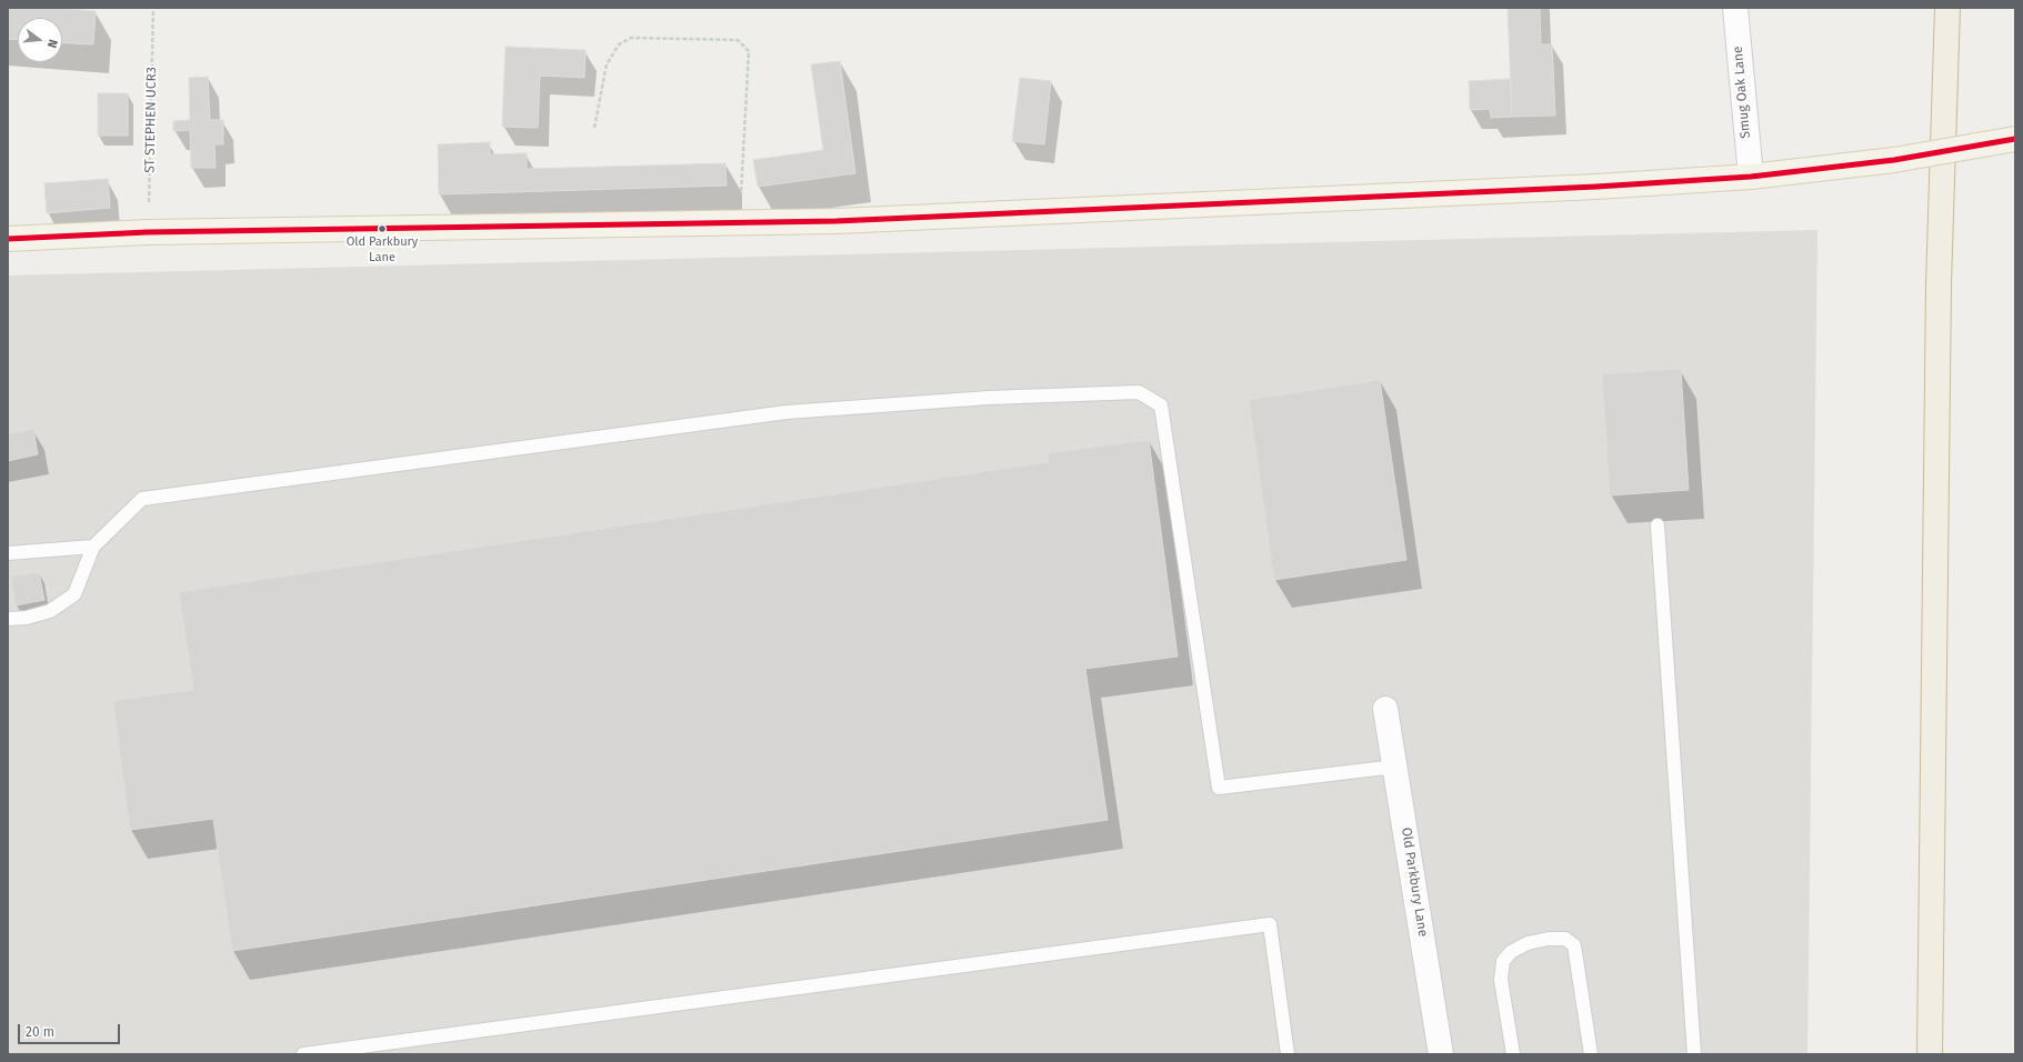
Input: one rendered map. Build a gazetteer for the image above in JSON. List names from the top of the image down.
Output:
{
  "streets": {
    "street": ["Smug Oak Lane", "Old Parkbury Lane"],
    "path": ["ST STEPHEN UCR3"]
  },
  "places": ["Old Parkbury Lane"],
  "scale_bar": "20 m",
  "north": "right"
}
